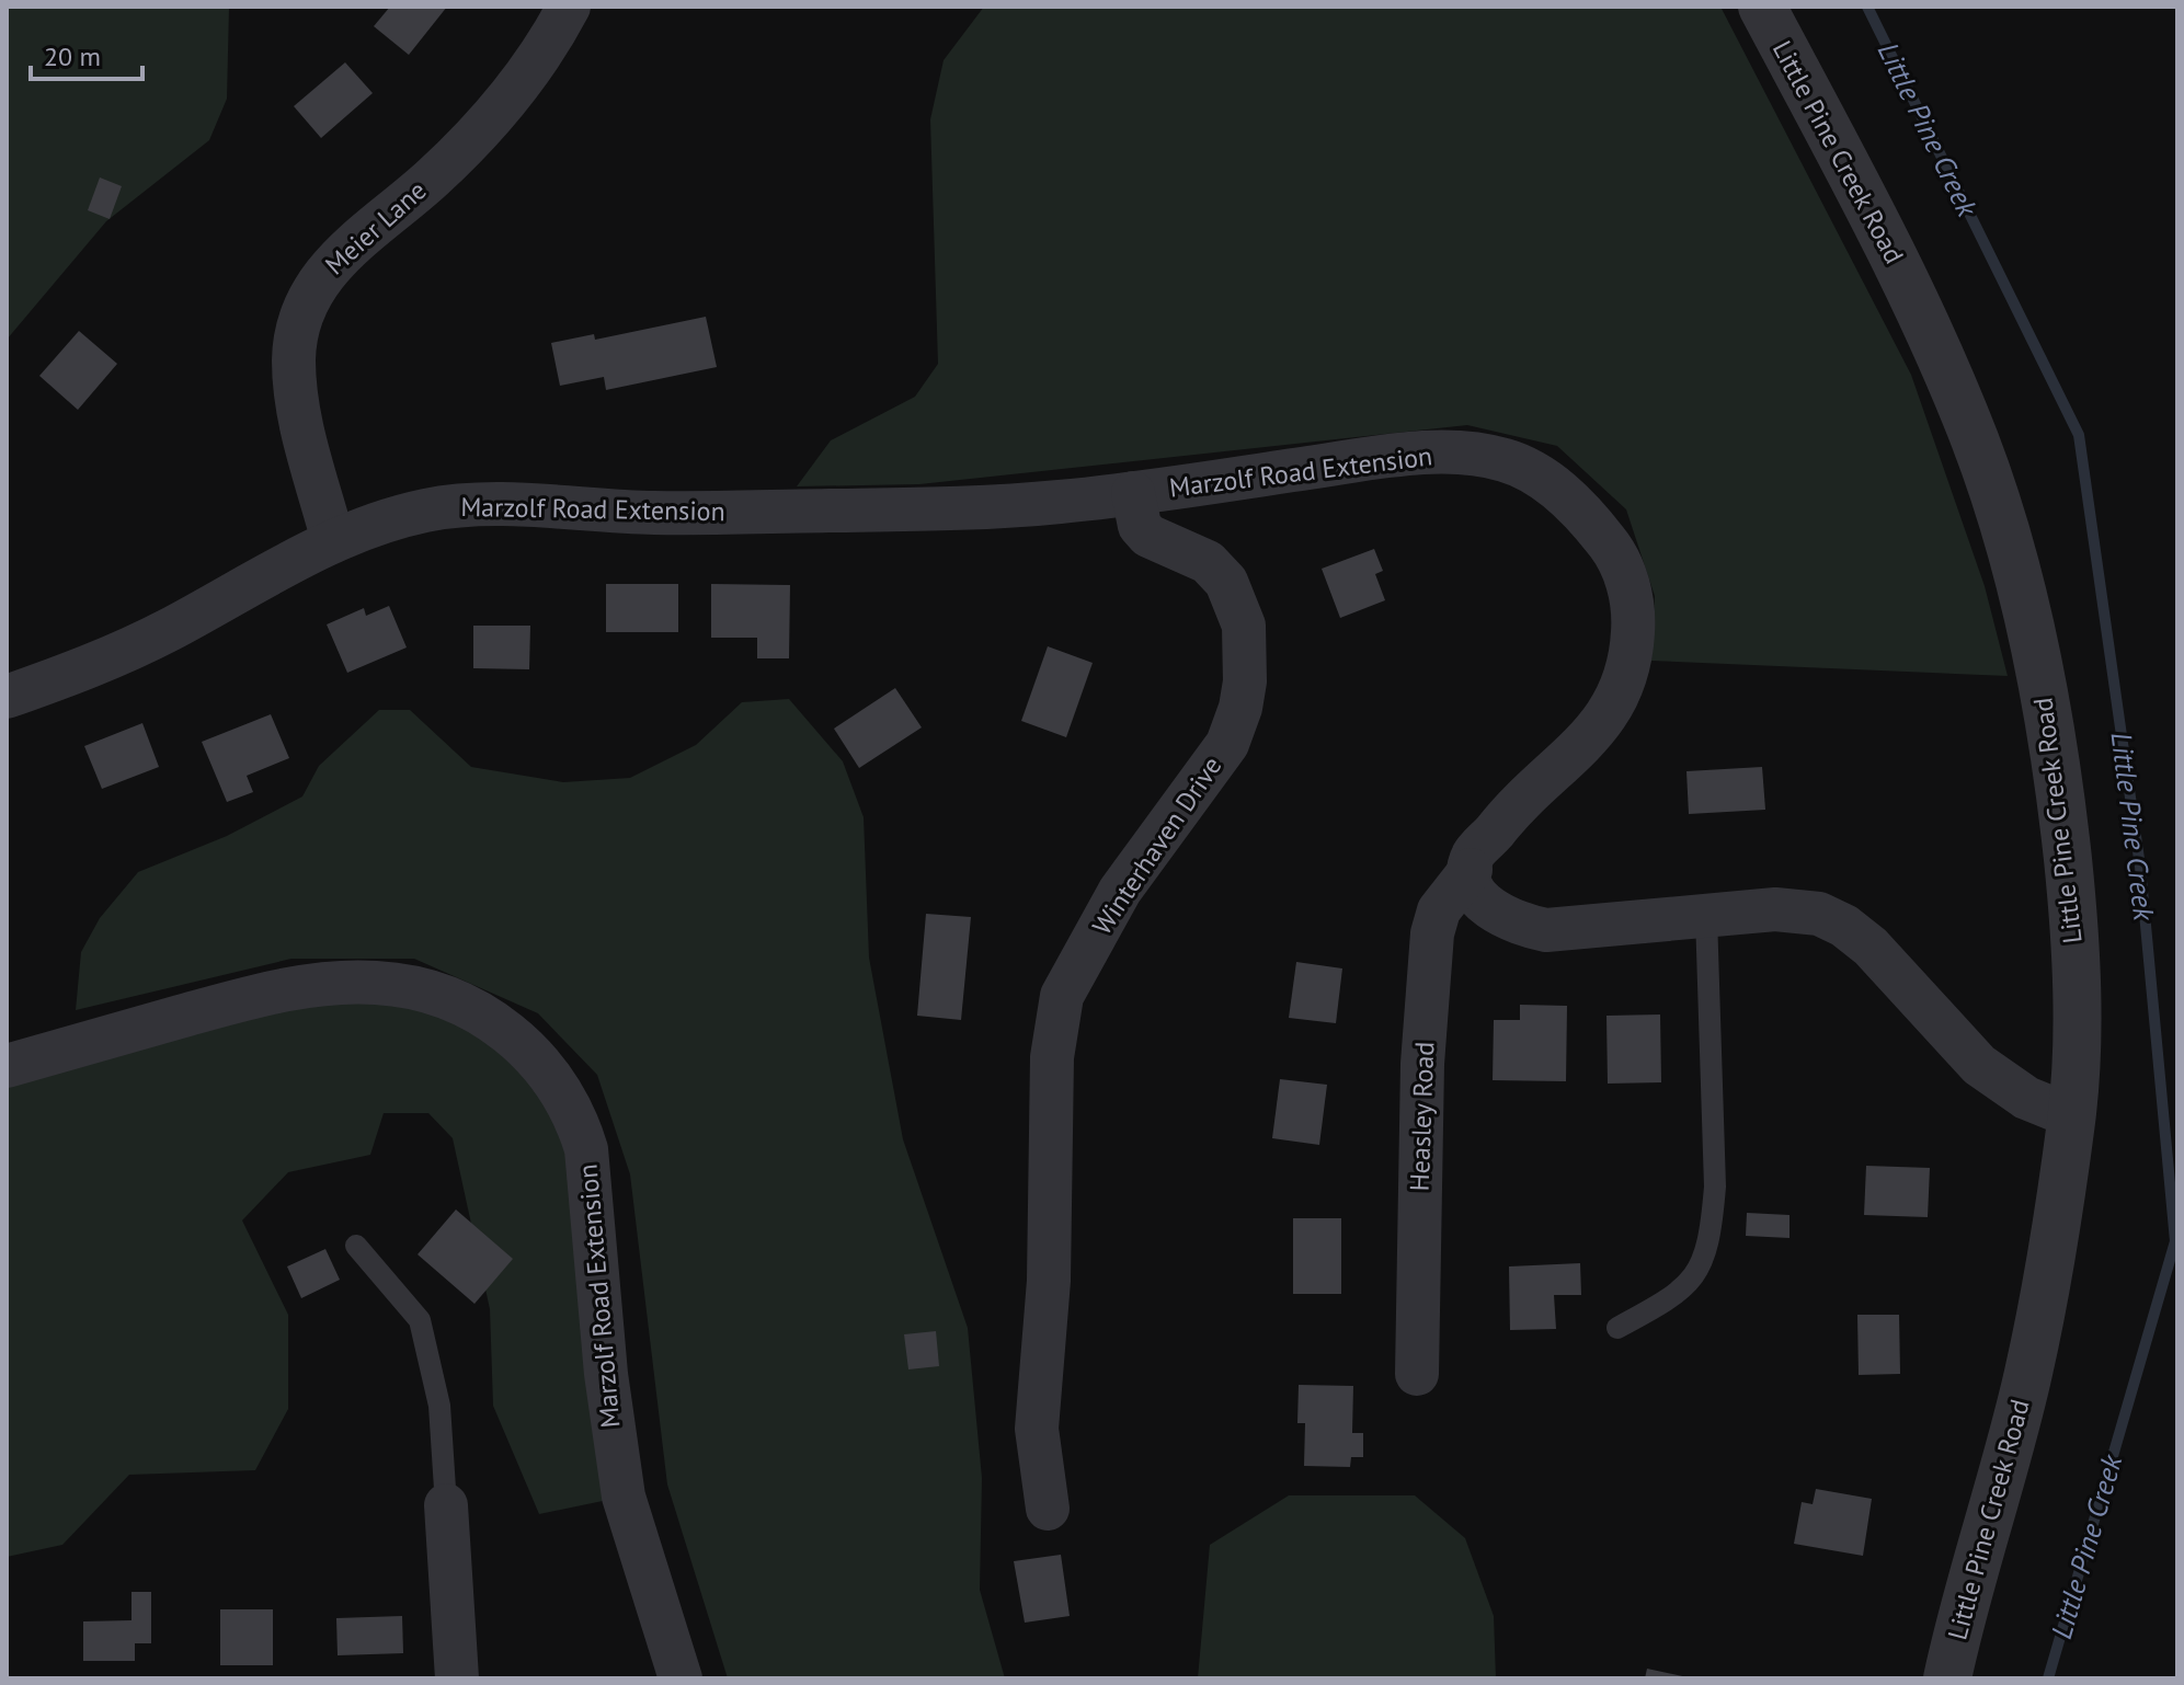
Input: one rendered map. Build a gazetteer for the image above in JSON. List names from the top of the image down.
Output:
{
  "streets": {
    "street": [
      "Little Pine Creek Road",
      "Meier Lane",
      "Marzolf Road Extension",
      "Winterhaven Drive",
      "Heasley Road"
    ]
  },
  "crossings": [
    ["Meier Lane", "Marzolf Road Extension"],
    ["Marzolf Road Extension", "Winterhaven Drive"],
    ["Marzolf Road Extension", "Heasley Road"]
  ],
  "water": ["Little Pine Creek"],
  "scale_bar": "20 m"
}
